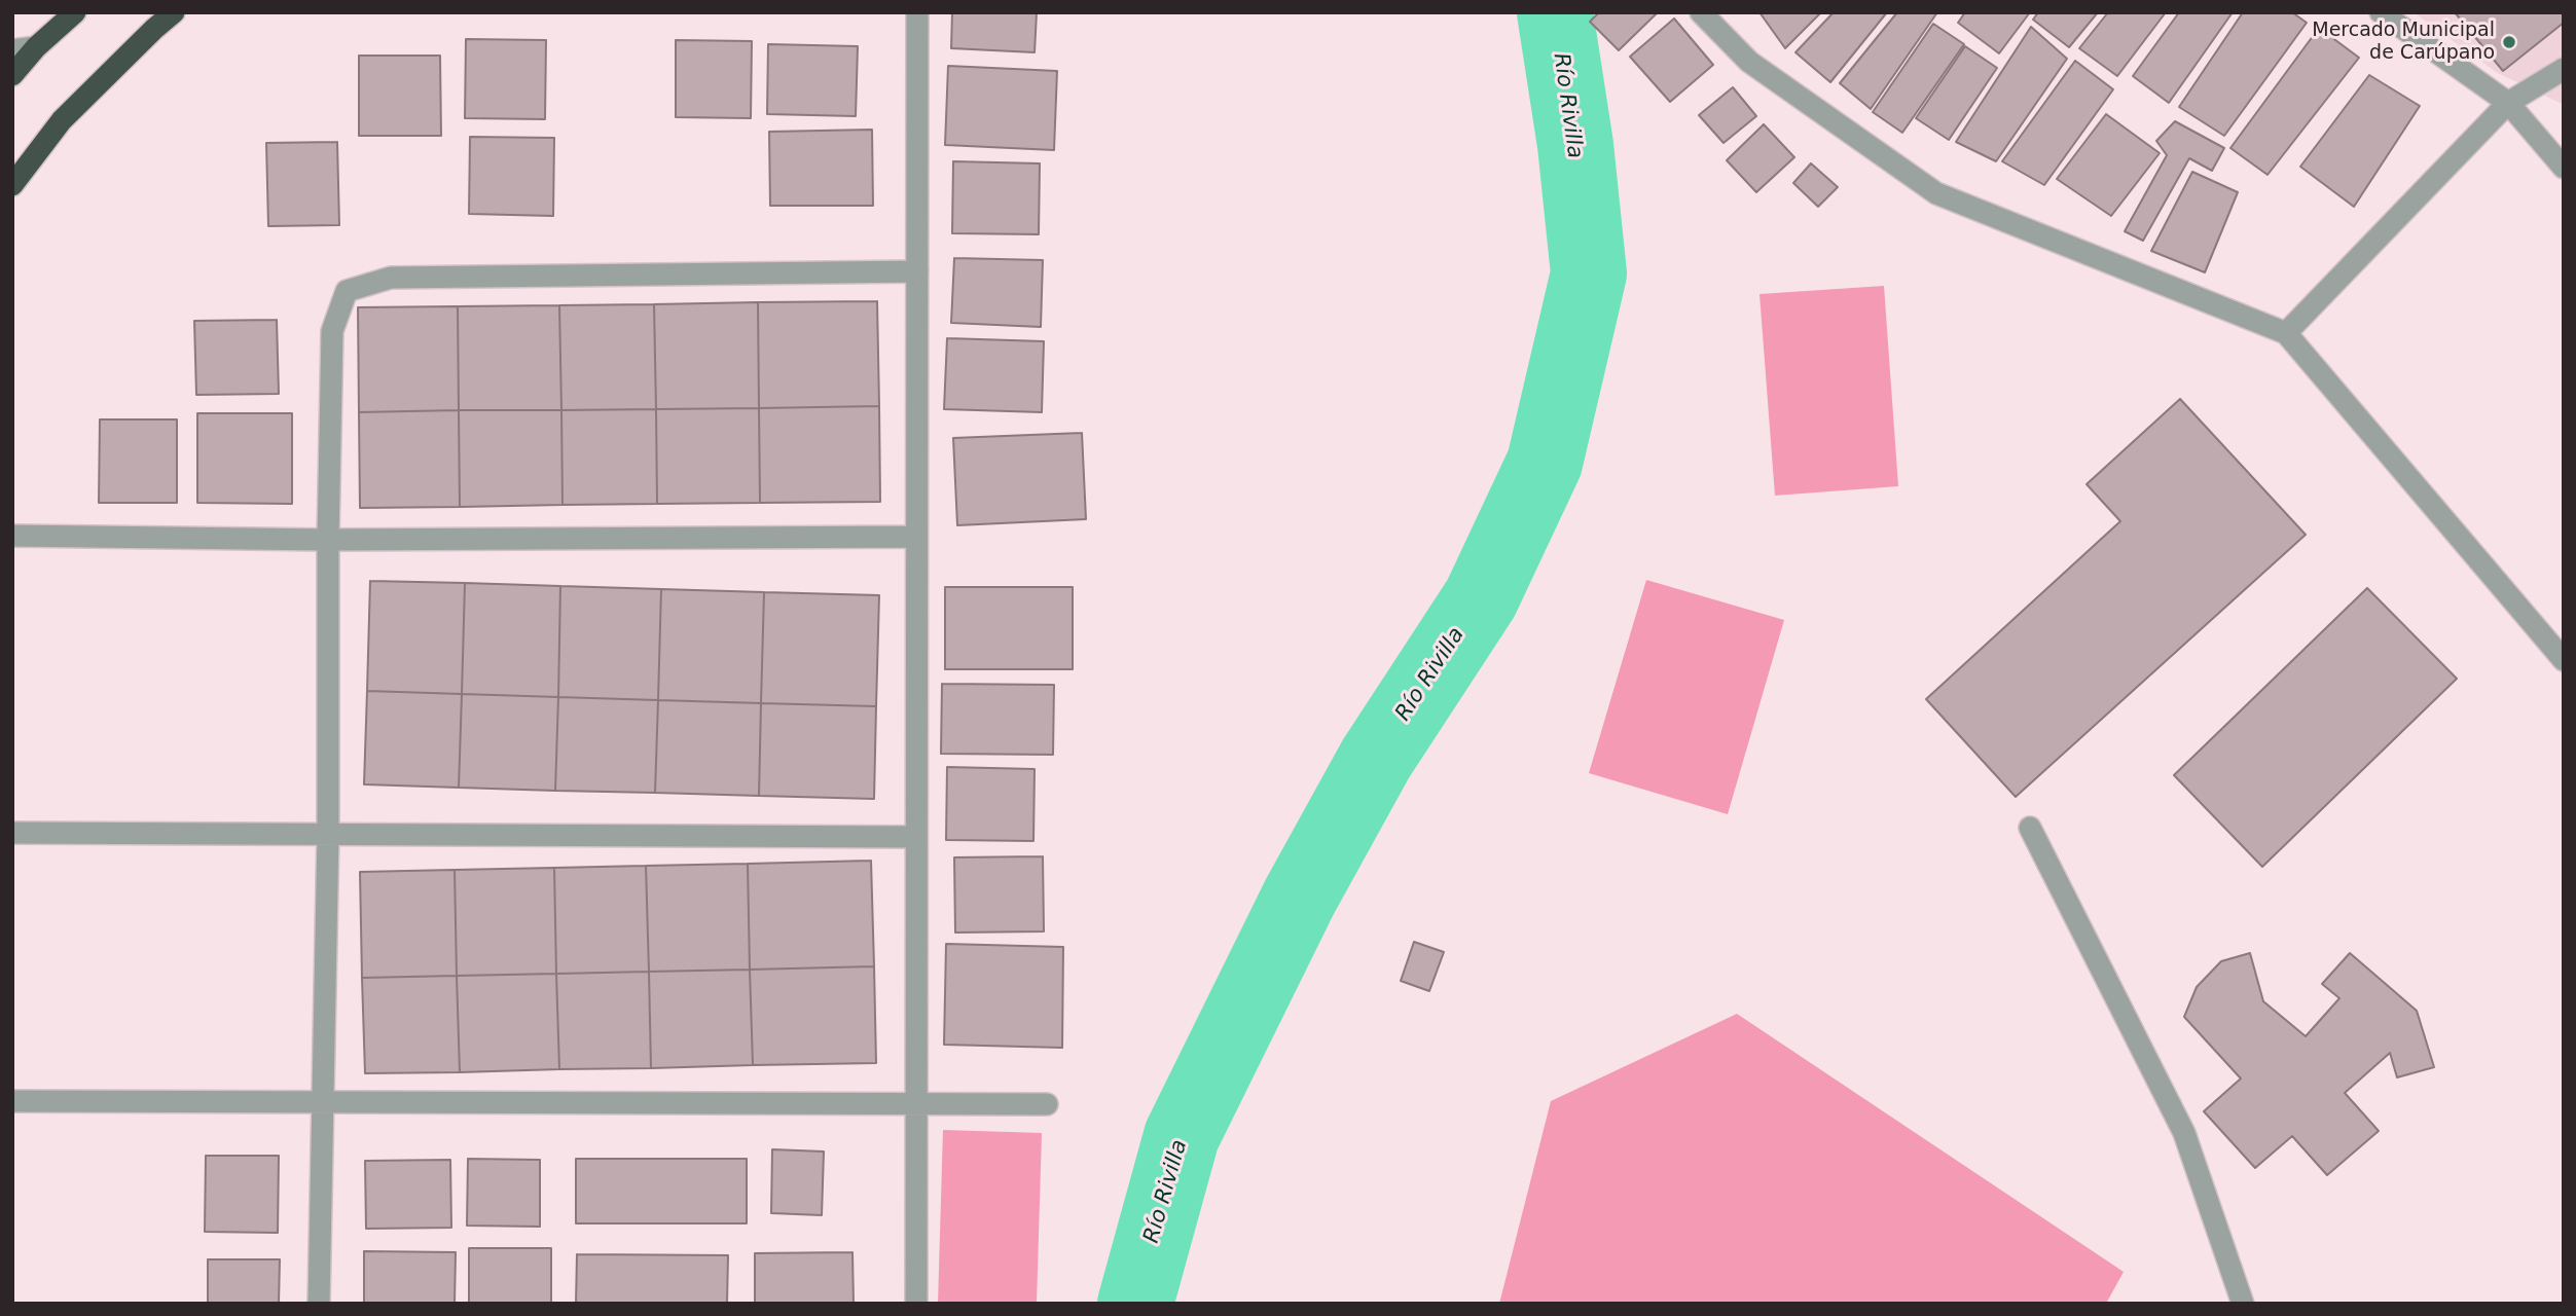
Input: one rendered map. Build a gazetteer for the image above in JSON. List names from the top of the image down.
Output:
{
  "water": ["Río Rivilla"],
  "places": ["Mercado Municipal de Carúpano"]
}
